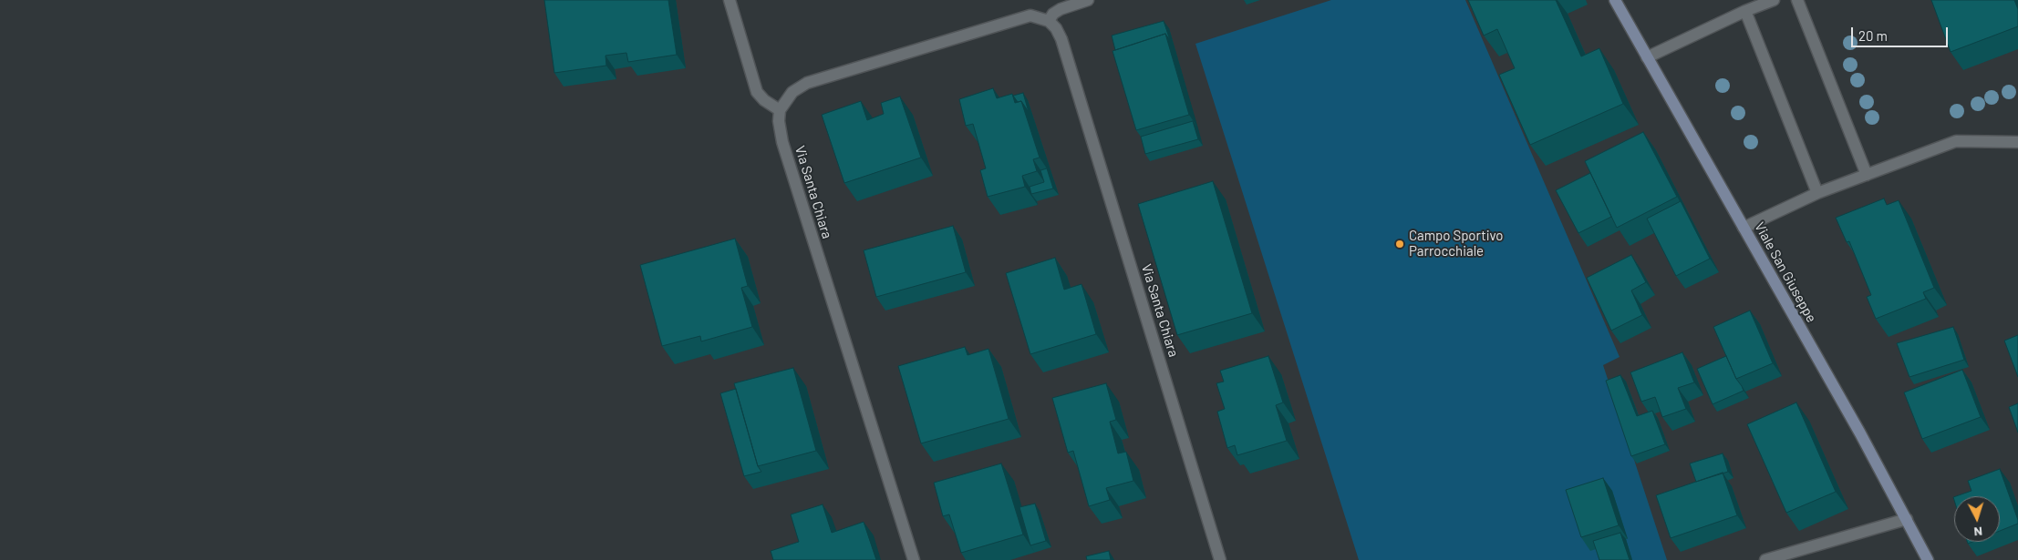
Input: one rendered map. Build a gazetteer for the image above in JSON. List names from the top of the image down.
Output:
{
  "streets": {
    "main road": ["Viale San Giuseppe"],
    "street": ["Via Santa Chiara"]
  },
  "places": ["Campo Sportivo Parrocchiale"],
  "scale_bar": "20 m",
  "north": "bottom"
}
